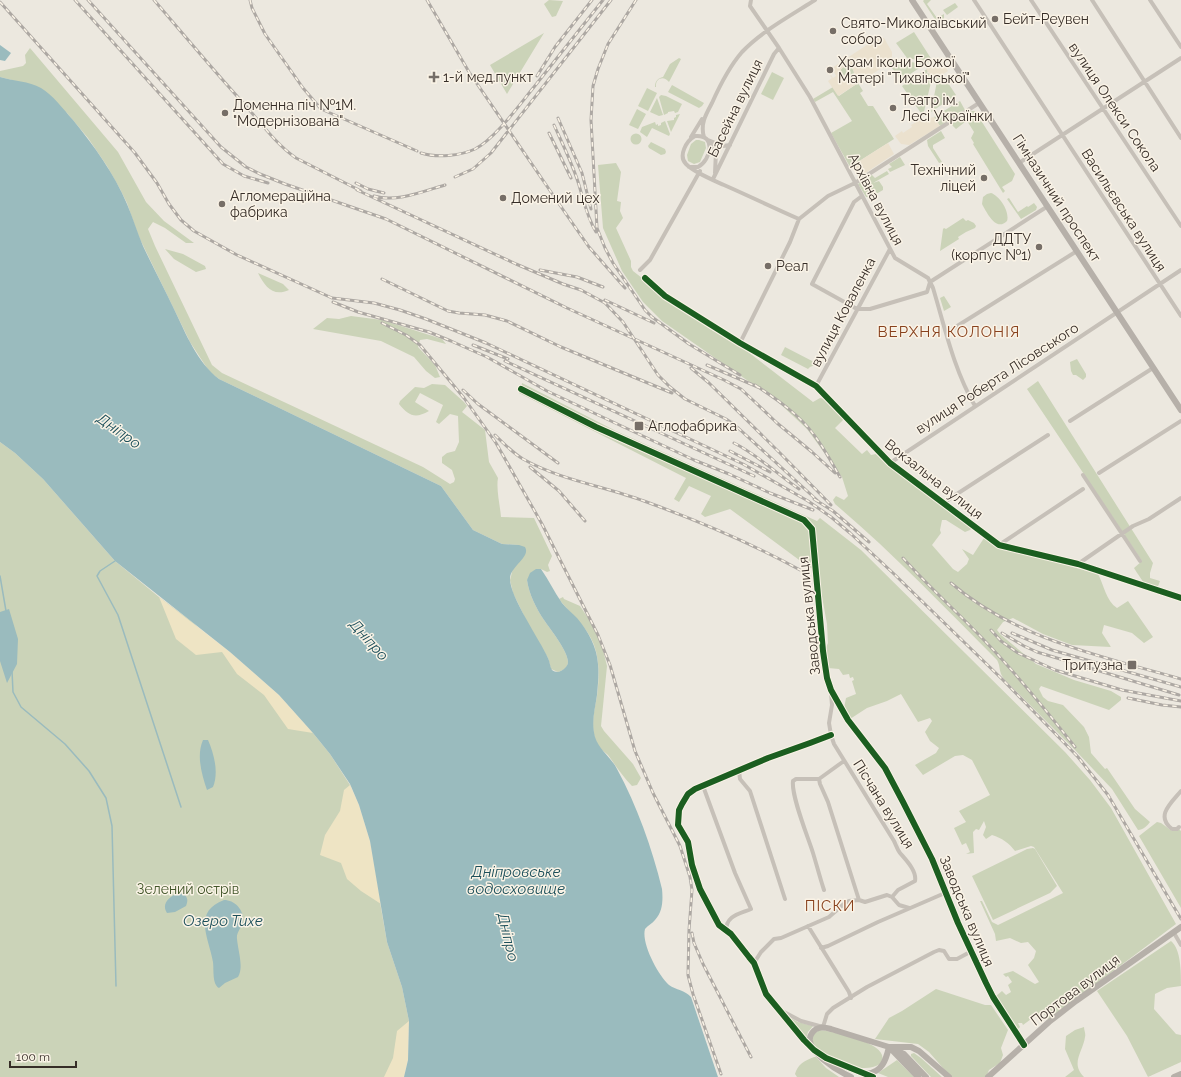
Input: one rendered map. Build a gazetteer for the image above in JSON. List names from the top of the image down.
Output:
{
  "streets": {
    "main road": ["Гімназичний проспект", "Портова вулиця"],
    "street": [
      "вулиця Олекси Сокола",
      "Басейна вулиця",
      "Архівна вулиця",
      "Васильєвська вулиця",
      "вулиця Коваленка",
      "вулиця Роберта Лісовського",
      "Вокзальна вулиця",
      "Заводська вулиця",
      "Пісчана вулиця"
    ]
  },
  "crossings": [
    ["Басейна вулиця", "Архівна вулиця"],
    ["Гімназичний проспект", "вулиця Роберта Лісовського"],
    ["Архівна вулиця", "вулиця Коваленка"],
    ["Архівна вулиця", "вулиця Роберта Лісовського"],
    ["Васильєвська вулиця", "вулиця Роберта Лісовського"],
    ["вулиця Коваленка", "Вокзальна вулиця"],
    ["вулиця Роберта Лісовського", "Вокзальна вулиця"],
    ["Заводська вулиця", "Пісчана вулиця"],
    ["Заводська вулиця", "Портова вулиця"]
  ],
  "districts": ["ВЕРХНЯ КОЛОНІЯ", "ПІСКИ"],
  "water": ["Дніпро", "Дніпровське водосховище", "Озеро Тихе"],
  "parks": ["Зелений острів"],
  "places": {
    "other": [
      "Бейт-Реувен",
      "Свято-Миколаївський собор",
      "Храм ікони Божої Матері \"Тихвінської\"",
      "Театр ім. Лесі Українки",
      "Доменна піч №1М. \"Модернізована\"",
      "Технічний ліцей",
      "Домений цех",
      "Агломераційна фабрика",
      "ДДТУ (корпус №1)",
      "Реал"
    ],
    "health": ["1-й мед.пункт"],
    "transit": ["Аглофабрика", "Тритузна"]
  },
  "scale_bar": "100 m"
}
